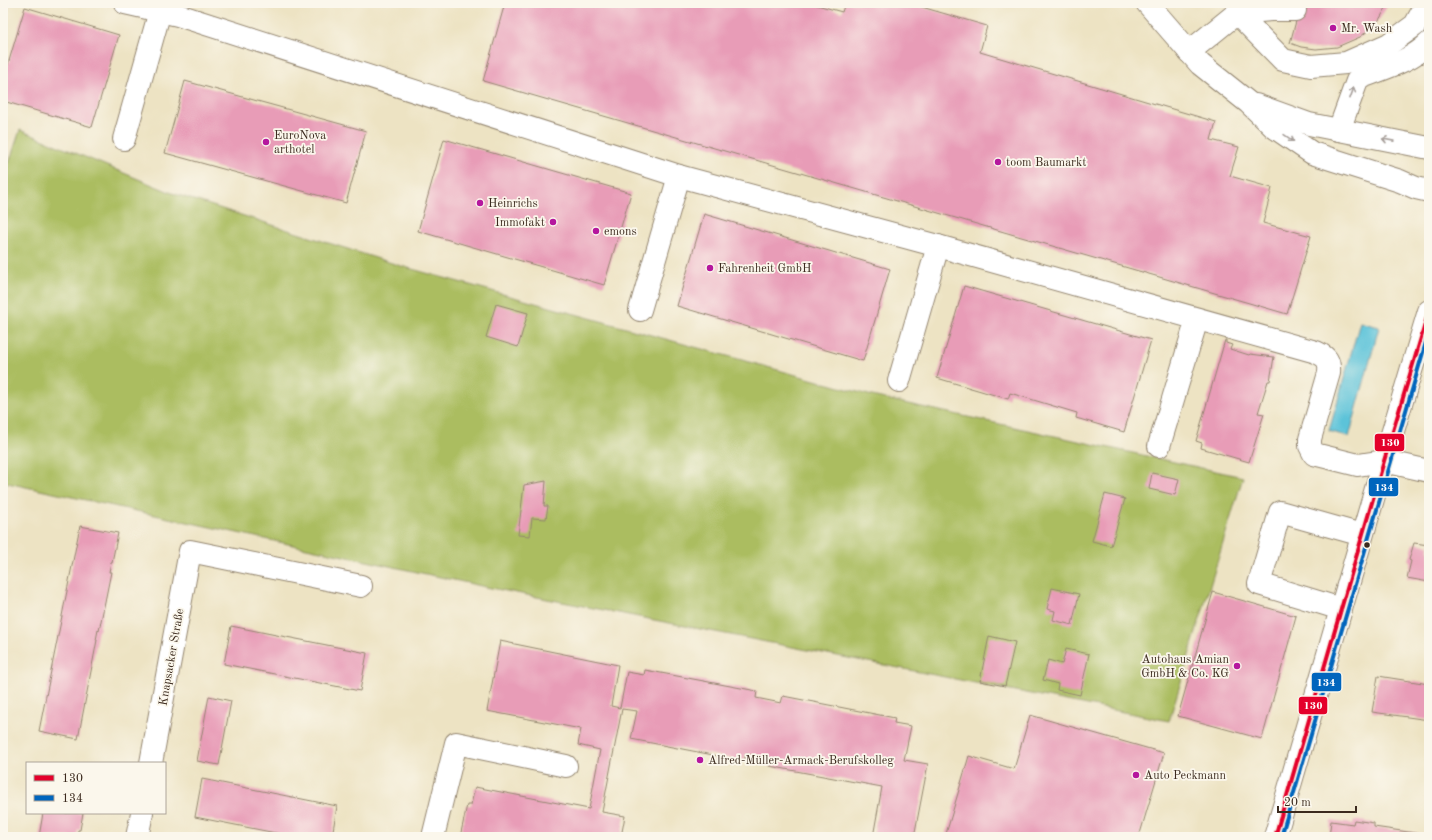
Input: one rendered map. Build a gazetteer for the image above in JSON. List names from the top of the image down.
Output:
{
  "streets": {
    "street": ["Knapsacker Straße"]
  },
  "places": [
    "Mr. Wash",
    "EuroNova arthotel",
    "toom Baumarkt",
    "Heinrichs",
    "Immofakt",
    "emons",
    "Fahrenheit GmbH",
    "Autohaus Amian GmbH & Co. KG",
    "Alfred-Müller-Armack-Berufskolleg",
    "Auto Peckmann"
  ],
  "lines": ["transit line 130", "transit line 134"],
  "legend": ["130", "134"],
  "scale_bar": "20 m"
}
